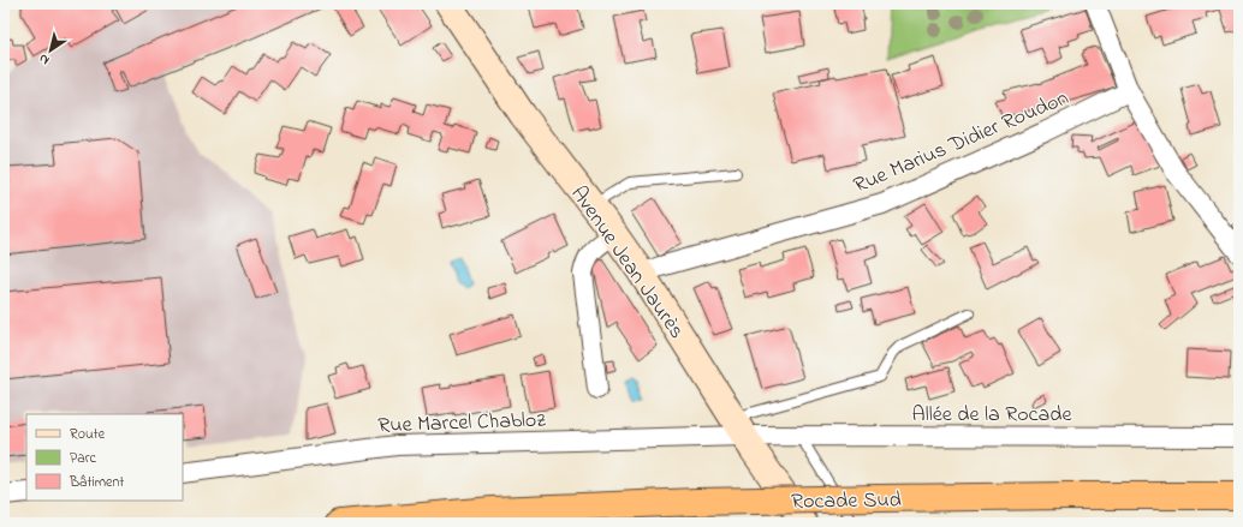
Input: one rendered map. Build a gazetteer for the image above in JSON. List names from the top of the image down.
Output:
{
  "streets": {
    "highway": ["Rocade Sud"],
    "main road": ["Avenue Jean Jaurès"],
    "street": ["Rue Marius Didier Roudon", "Allée de la Rocade", "Rue Marcel Chabloz"]
  },
  "crossings": [
    ["Rue Marius Didier Roudon", "Avenue Jean Jaurès"],
    ["Avenue Jean Jaurès", "Allée de la Rocade"],
    ["Avenue Jean Jaurès", "Rue Marcel Chabloz"],
    ["Allée de la Rocade", "Rue Marcel Chabloz"]
  ],
  "legend": ["Route", "Parc", "Bâtiment"],
  "north": "bottom left"
}
